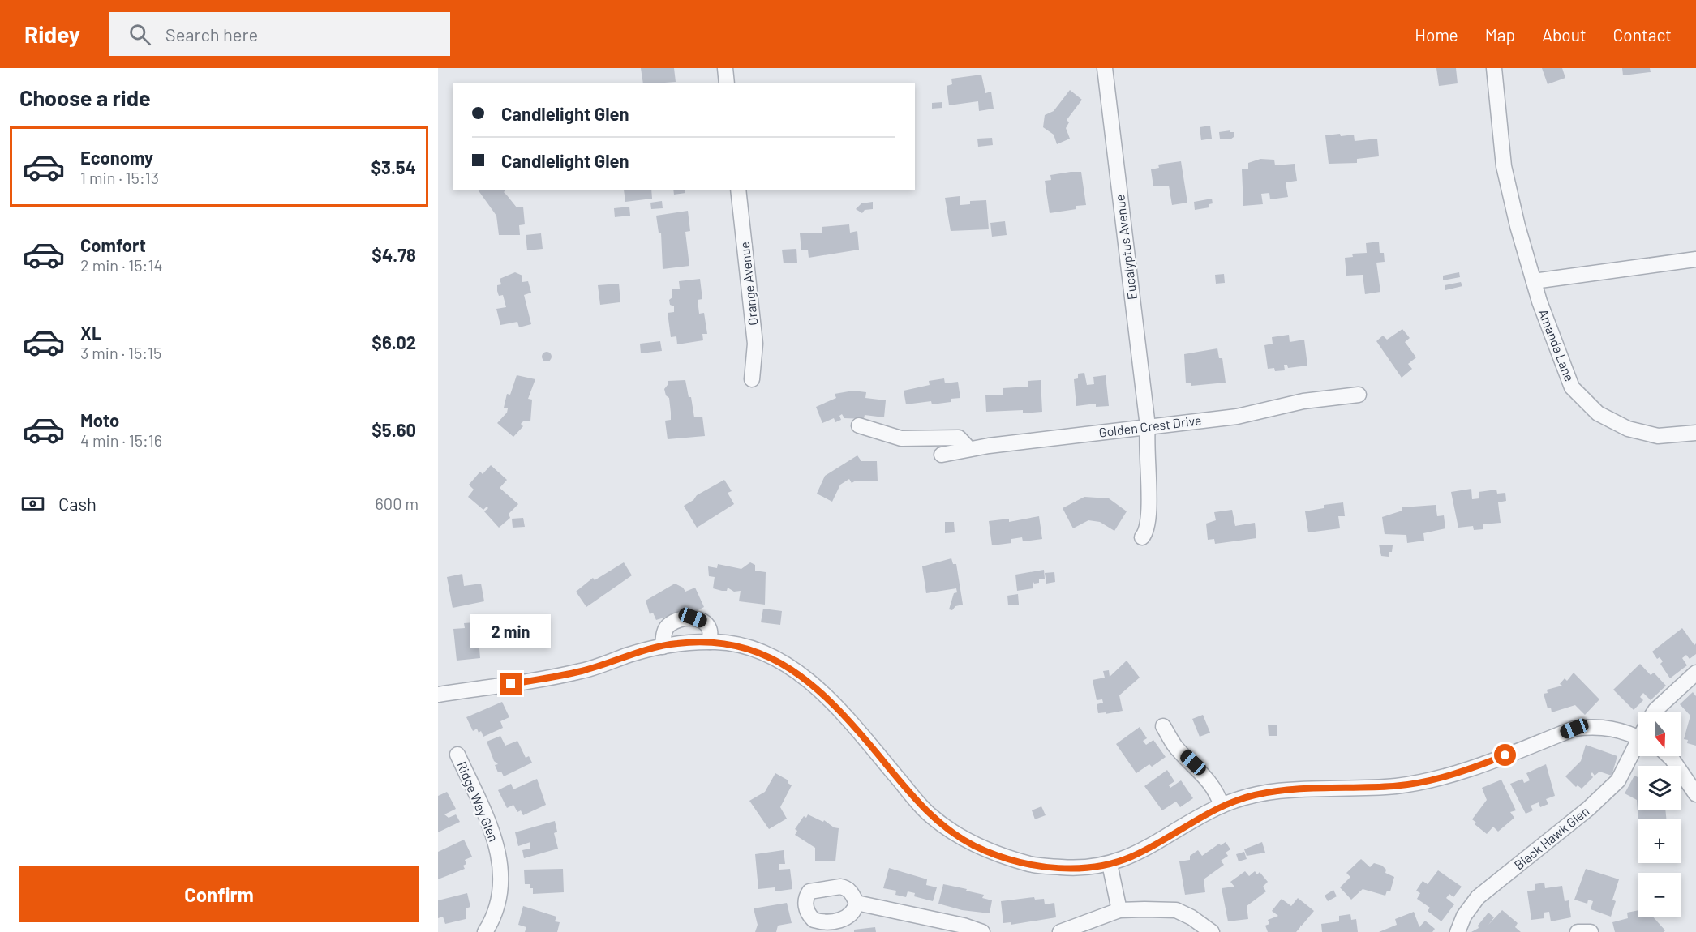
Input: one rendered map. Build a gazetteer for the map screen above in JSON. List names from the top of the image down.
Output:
{
  "streets": {
    "street": [
      "Eucalyptus Avenue",
      "Orange Avenue",
      "Amanda Lane",
      "Golden Crest Drive",
      "Ridge Way Glen",
      "Black Hawk Glen"
    ]
  },
  "crossings": [
    ["Eucalyptus Avenue", "Golden Crest Drive"]
  ],
  "north": "bottom",
  "page": {
    "header": "Ridey",
    "search": "Search here",
    "nav": [
      "Home",
      "Map",
      "About",
      "Contact"
    ],
    "heading": "Choose a ride",
    "banner": ["Candlelight Glen", "Candlelight Glen"],
    "list": [
      {
        "name": "Economy",
        "note": "1 min · 15:13",
        "value": "$3.54"
      },
      {
        "name": "Comfort",
        "note": "2 min · 15:14",
        "value": "$4.78"
      },
      {
        "name": "XL",
        "note": "3 min · 15:15",
        "value": "$6.02"
      },
      {
        "name": "Moto",
        "note": "4 min · 15:16",
        "value": "$5.60"
      }
    ],
    "pay": ["Cash", "600 m"],
    "bubble": "2 min",
    "map_buttons": ["+", "−"],
    "buttons": "Confirm"
  }
}
